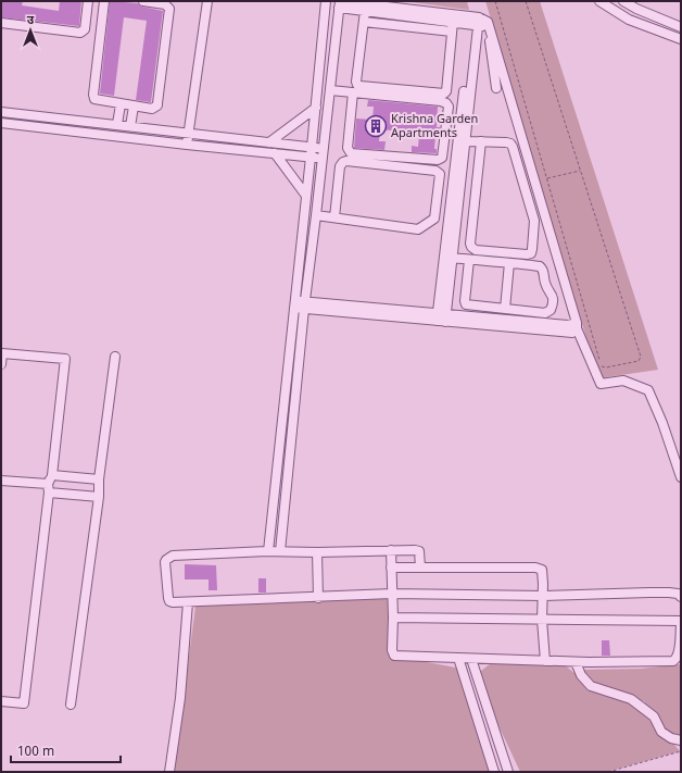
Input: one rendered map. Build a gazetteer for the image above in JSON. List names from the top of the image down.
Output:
{
  "places": {
    "building": ["Krishna Garden Apartments"]
  },
  "scale_bar": "100 m",
  "north": "top"
}
